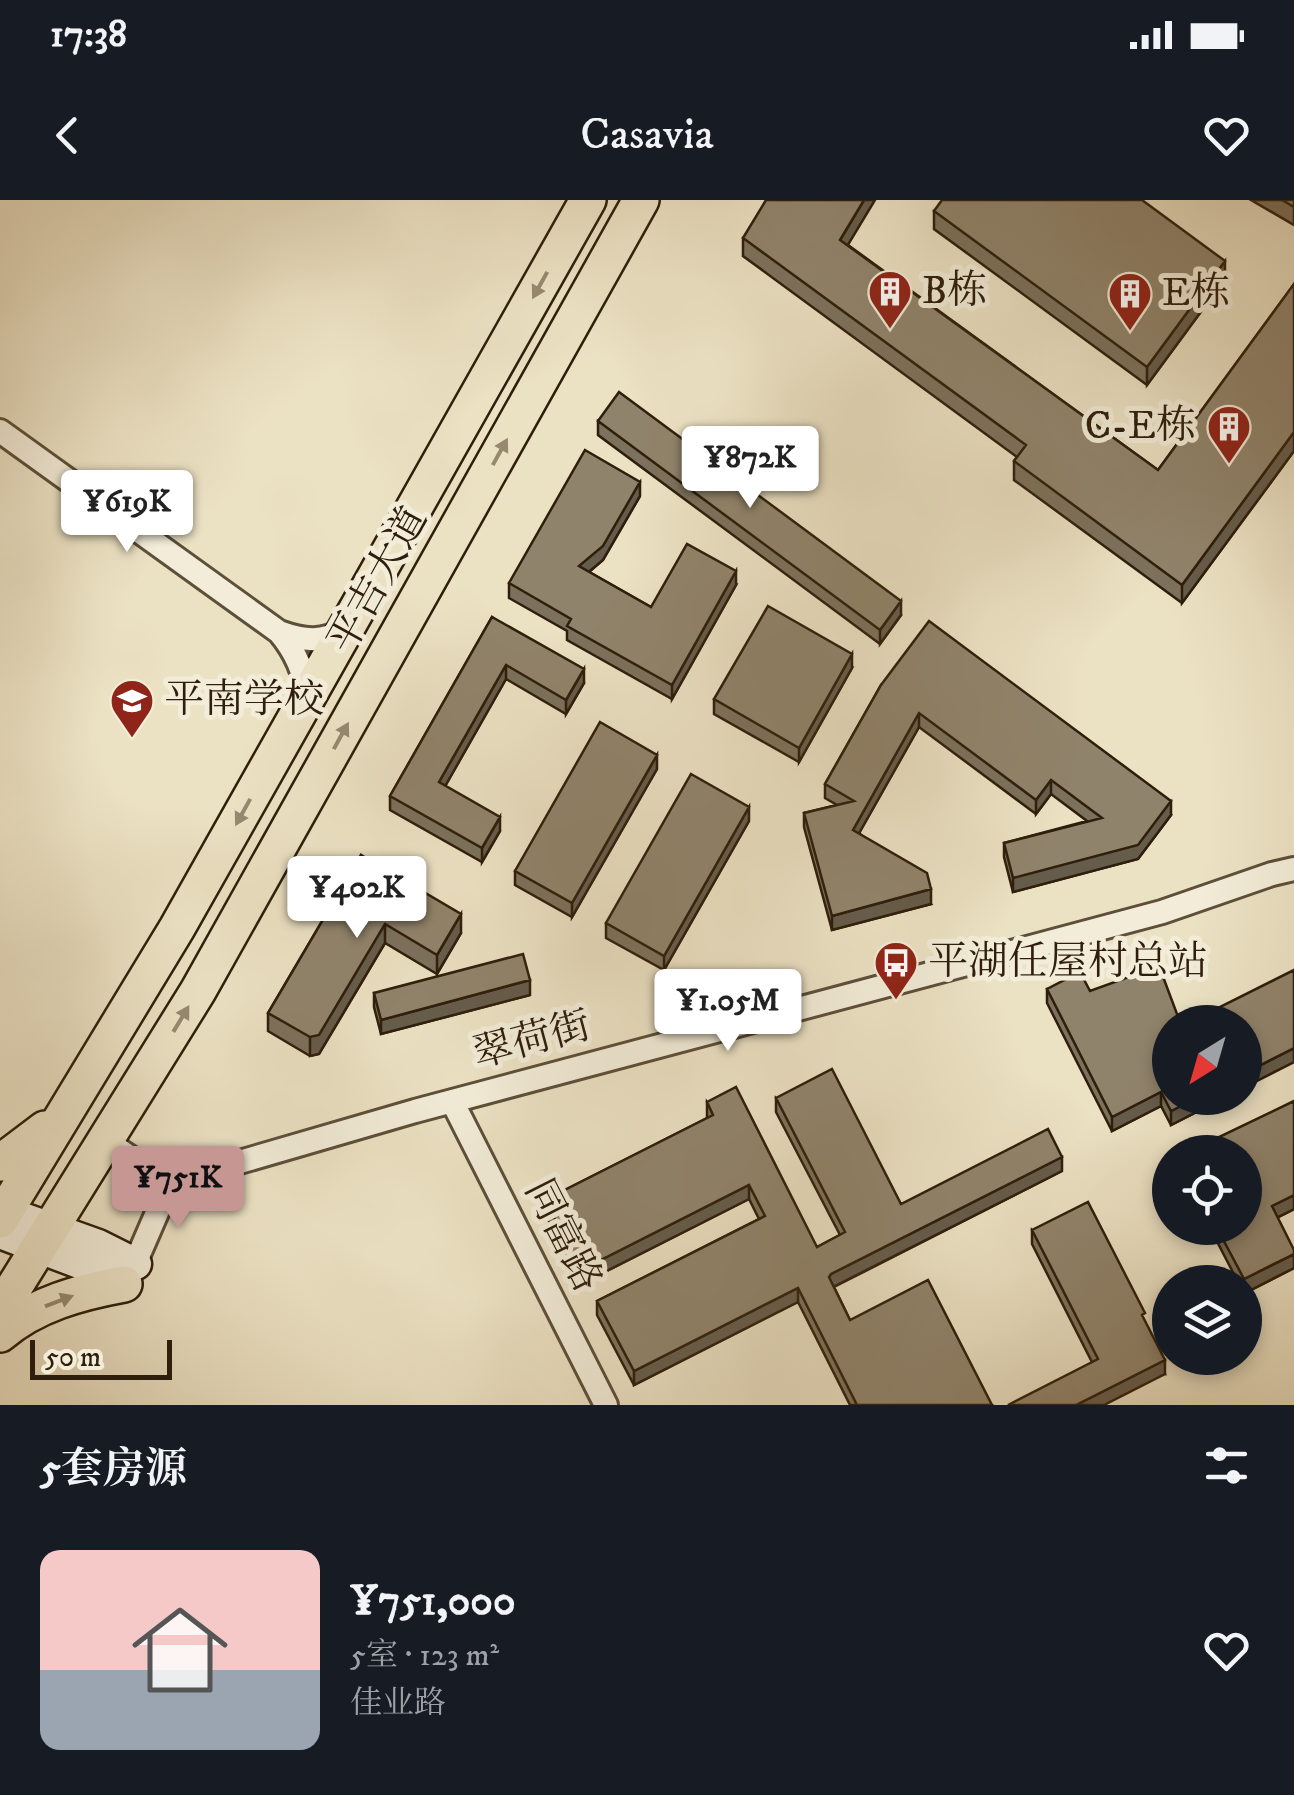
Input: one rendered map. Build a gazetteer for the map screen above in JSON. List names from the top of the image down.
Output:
{
  "streets": {
    "main road": ["平吉大道"],
    "street": ["翠荷街", "同富路"]
  },
  "crossings": [
    ["翠荷街", "同富路"]
  ],
  "places": {
    "building": ["B栋", "E栋", "C-E栋"],
    "school or university": ["平南学校"],
    "bus stop": ["平湖任屋村总站"]
  },
  "scale_bar": "50 m",
  "north": "bottom left",
  "page": {
    "status": "17:38",
    "header": "Casavia",
    "price": [
      "¥872K",
      "¥619K",
      "¥402K",
      "¥1.05M",
      "¥751K"
    ],
    "scale": "50 m",
    "heading": "5套房源",
    "list": [
      {
        "name": "¥751,000",
        "note": "5室 · 123 m² · 佳业路"
      }
    ]
  }
}
